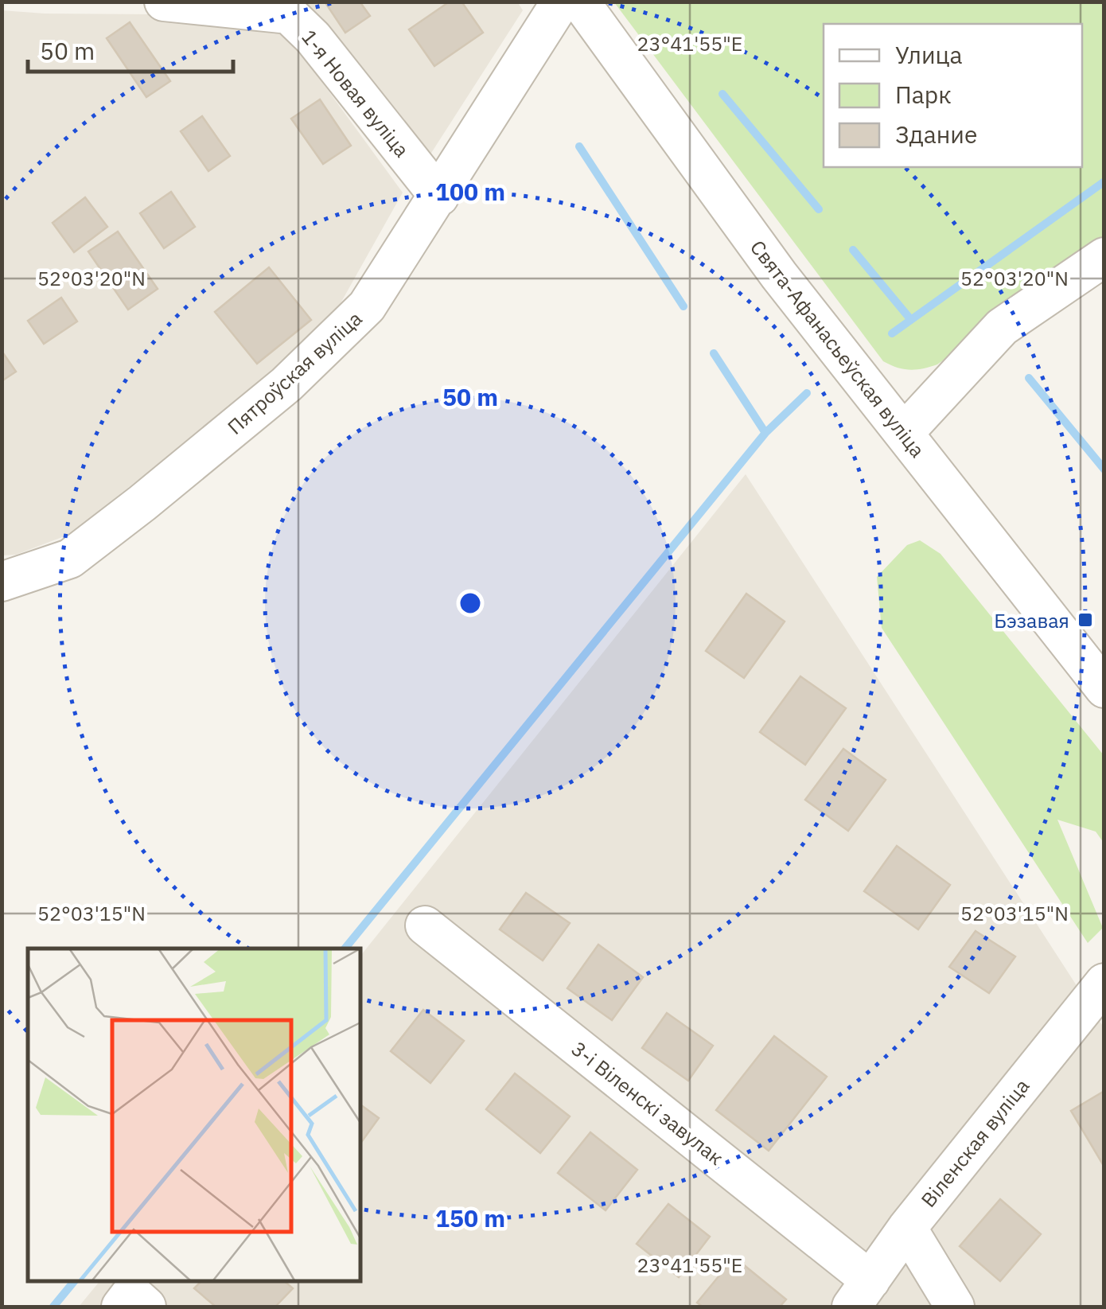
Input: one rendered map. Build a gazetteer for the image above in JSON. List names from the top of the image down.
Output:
{
  "streets": {
    "street": [
      "1-я Новая вуліца",
      "Свята-Афанасьеўская вуліца",
      "Пятроўская вуліца",
      "3-і Віленскі завулак",
      "Віленская вуліца"
    ]
  },
  "crossings": [
    ["1-я Новая вуліца", "Пятроўская вуліца"],
    ["3-і Віленскі завулак", "Віленская вуліца"]
  ],
  "places": {
    "transit": ["Бэзавая"]
  },
  "legend": ["Улица", "Парк", "Здание"],
  "scale_bar": "50 m",
  "coordinates": ["23°41'55\"E", "52°03'20\"N", "52°03'15\"N"],
  "rings": ["100 m", "50 m", "150 m"]
}
